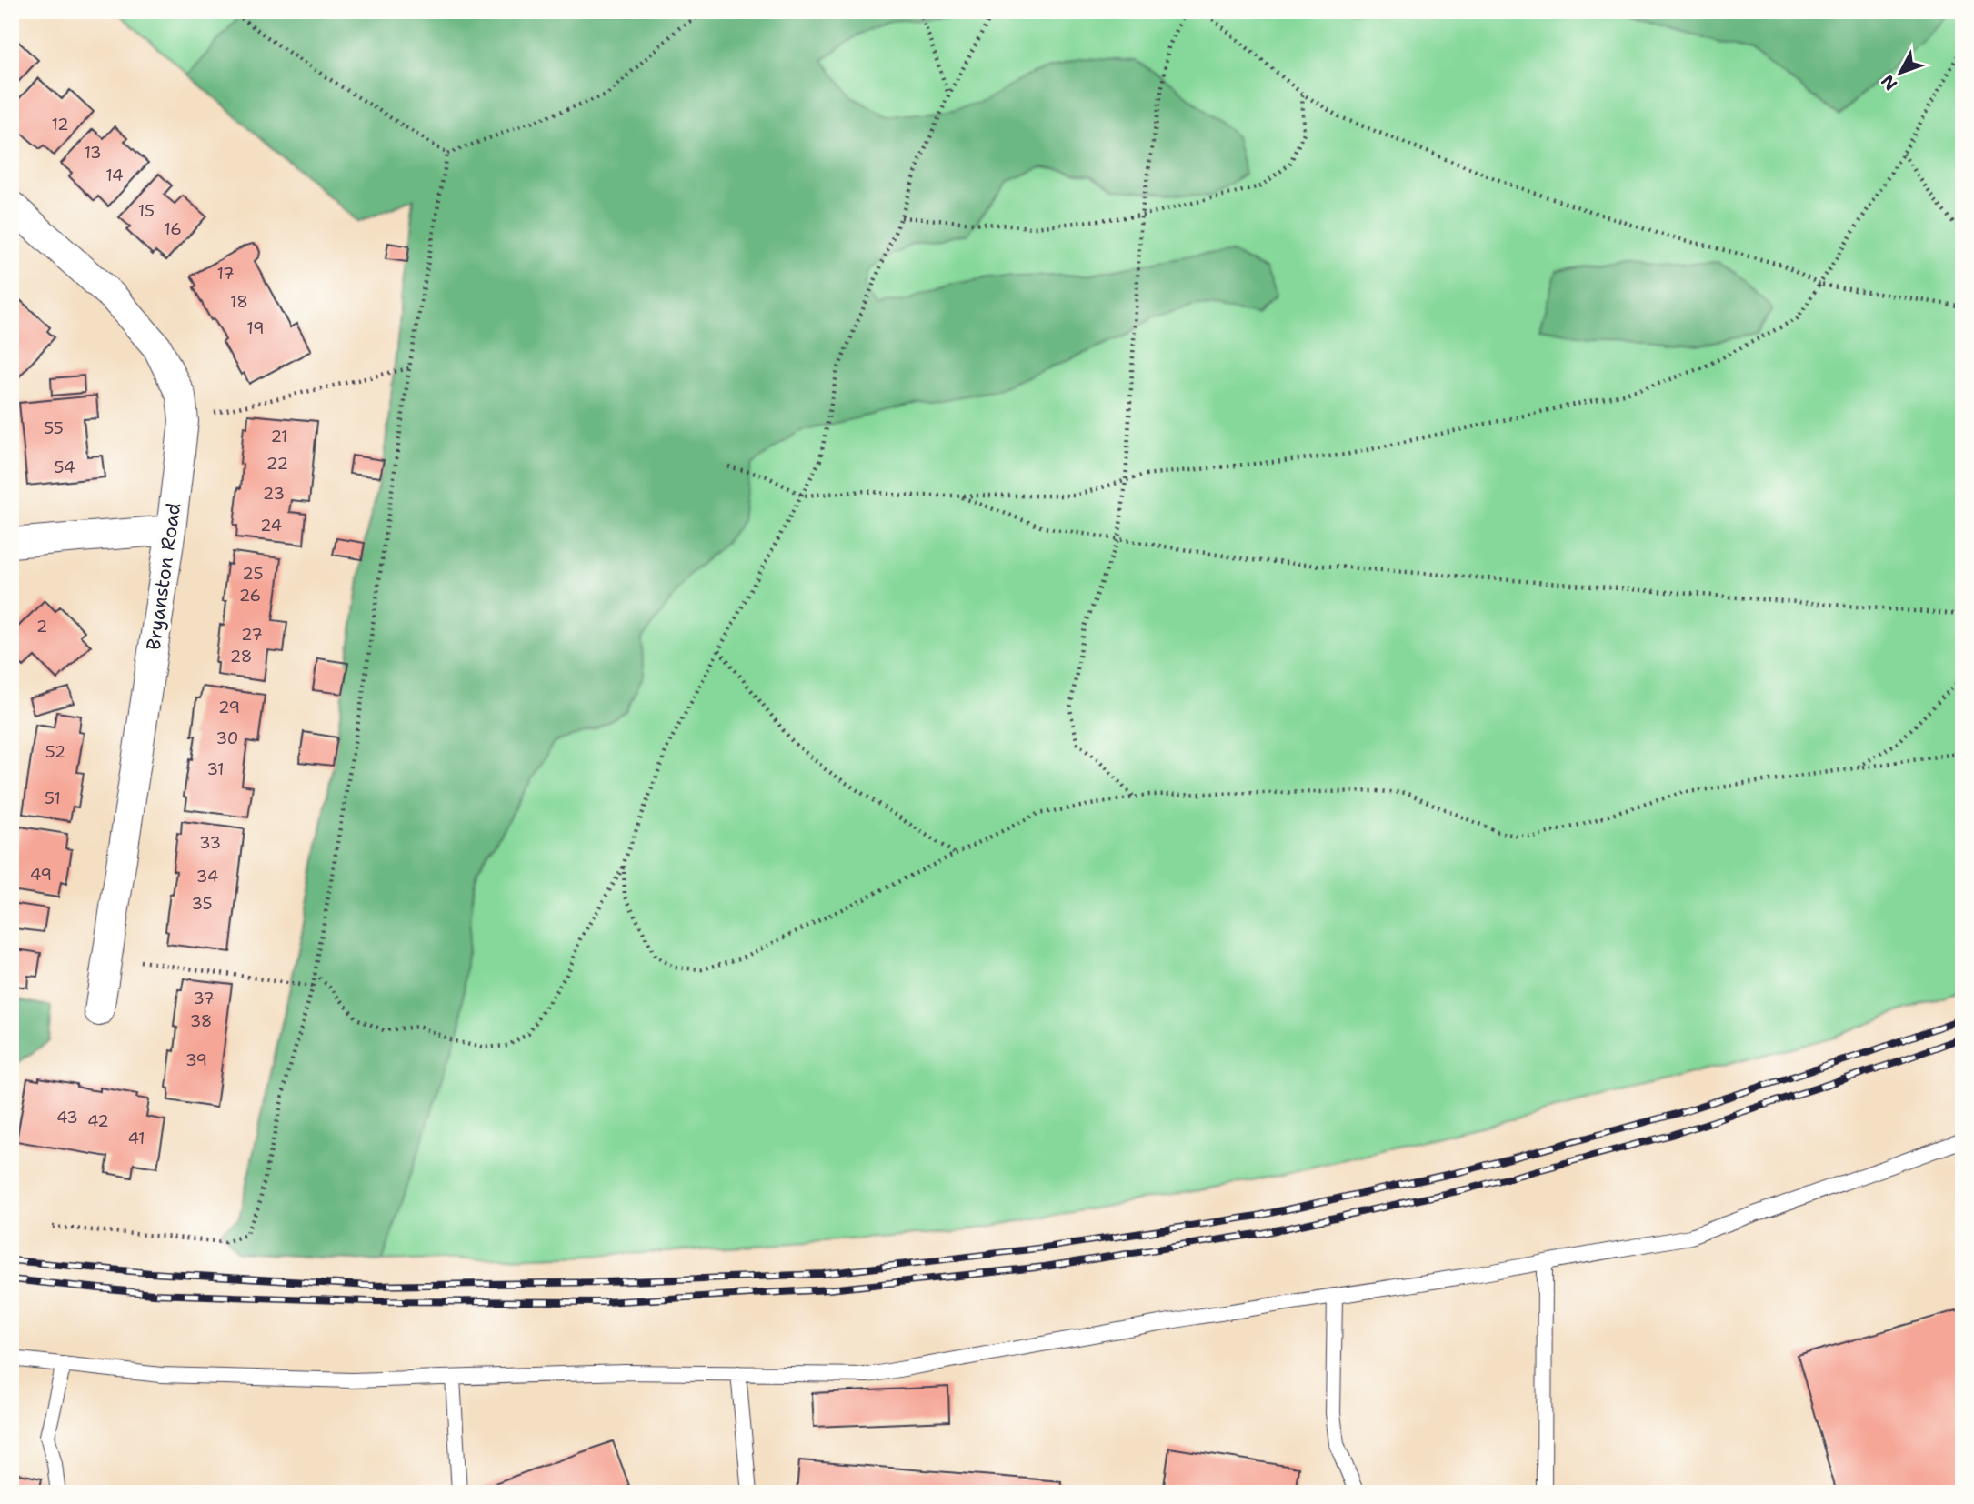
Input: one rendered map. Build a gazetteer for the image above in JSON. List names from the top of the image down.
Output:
{
  "streets": {
    "street": ["Bryanston Road"]
  },
  "house_numbers": [
    "12",
    "13",
    "14",
    "15",
    "16",
    "17",
    "18",
    "19",
    "55",
    "21",
    "22",
    "54",
    "23",
    "24",
    "25",
    "26",
    "2",
    "27",
    "28",
    "29",
    "30",
    "52",
    "31",
    "51",
    "33",
    "49",
    "34",
    "35",
    "37",
    "38",
    "39",
    "43",
    "42",
    "41"
  ],
  "north": "bottom left"
}
